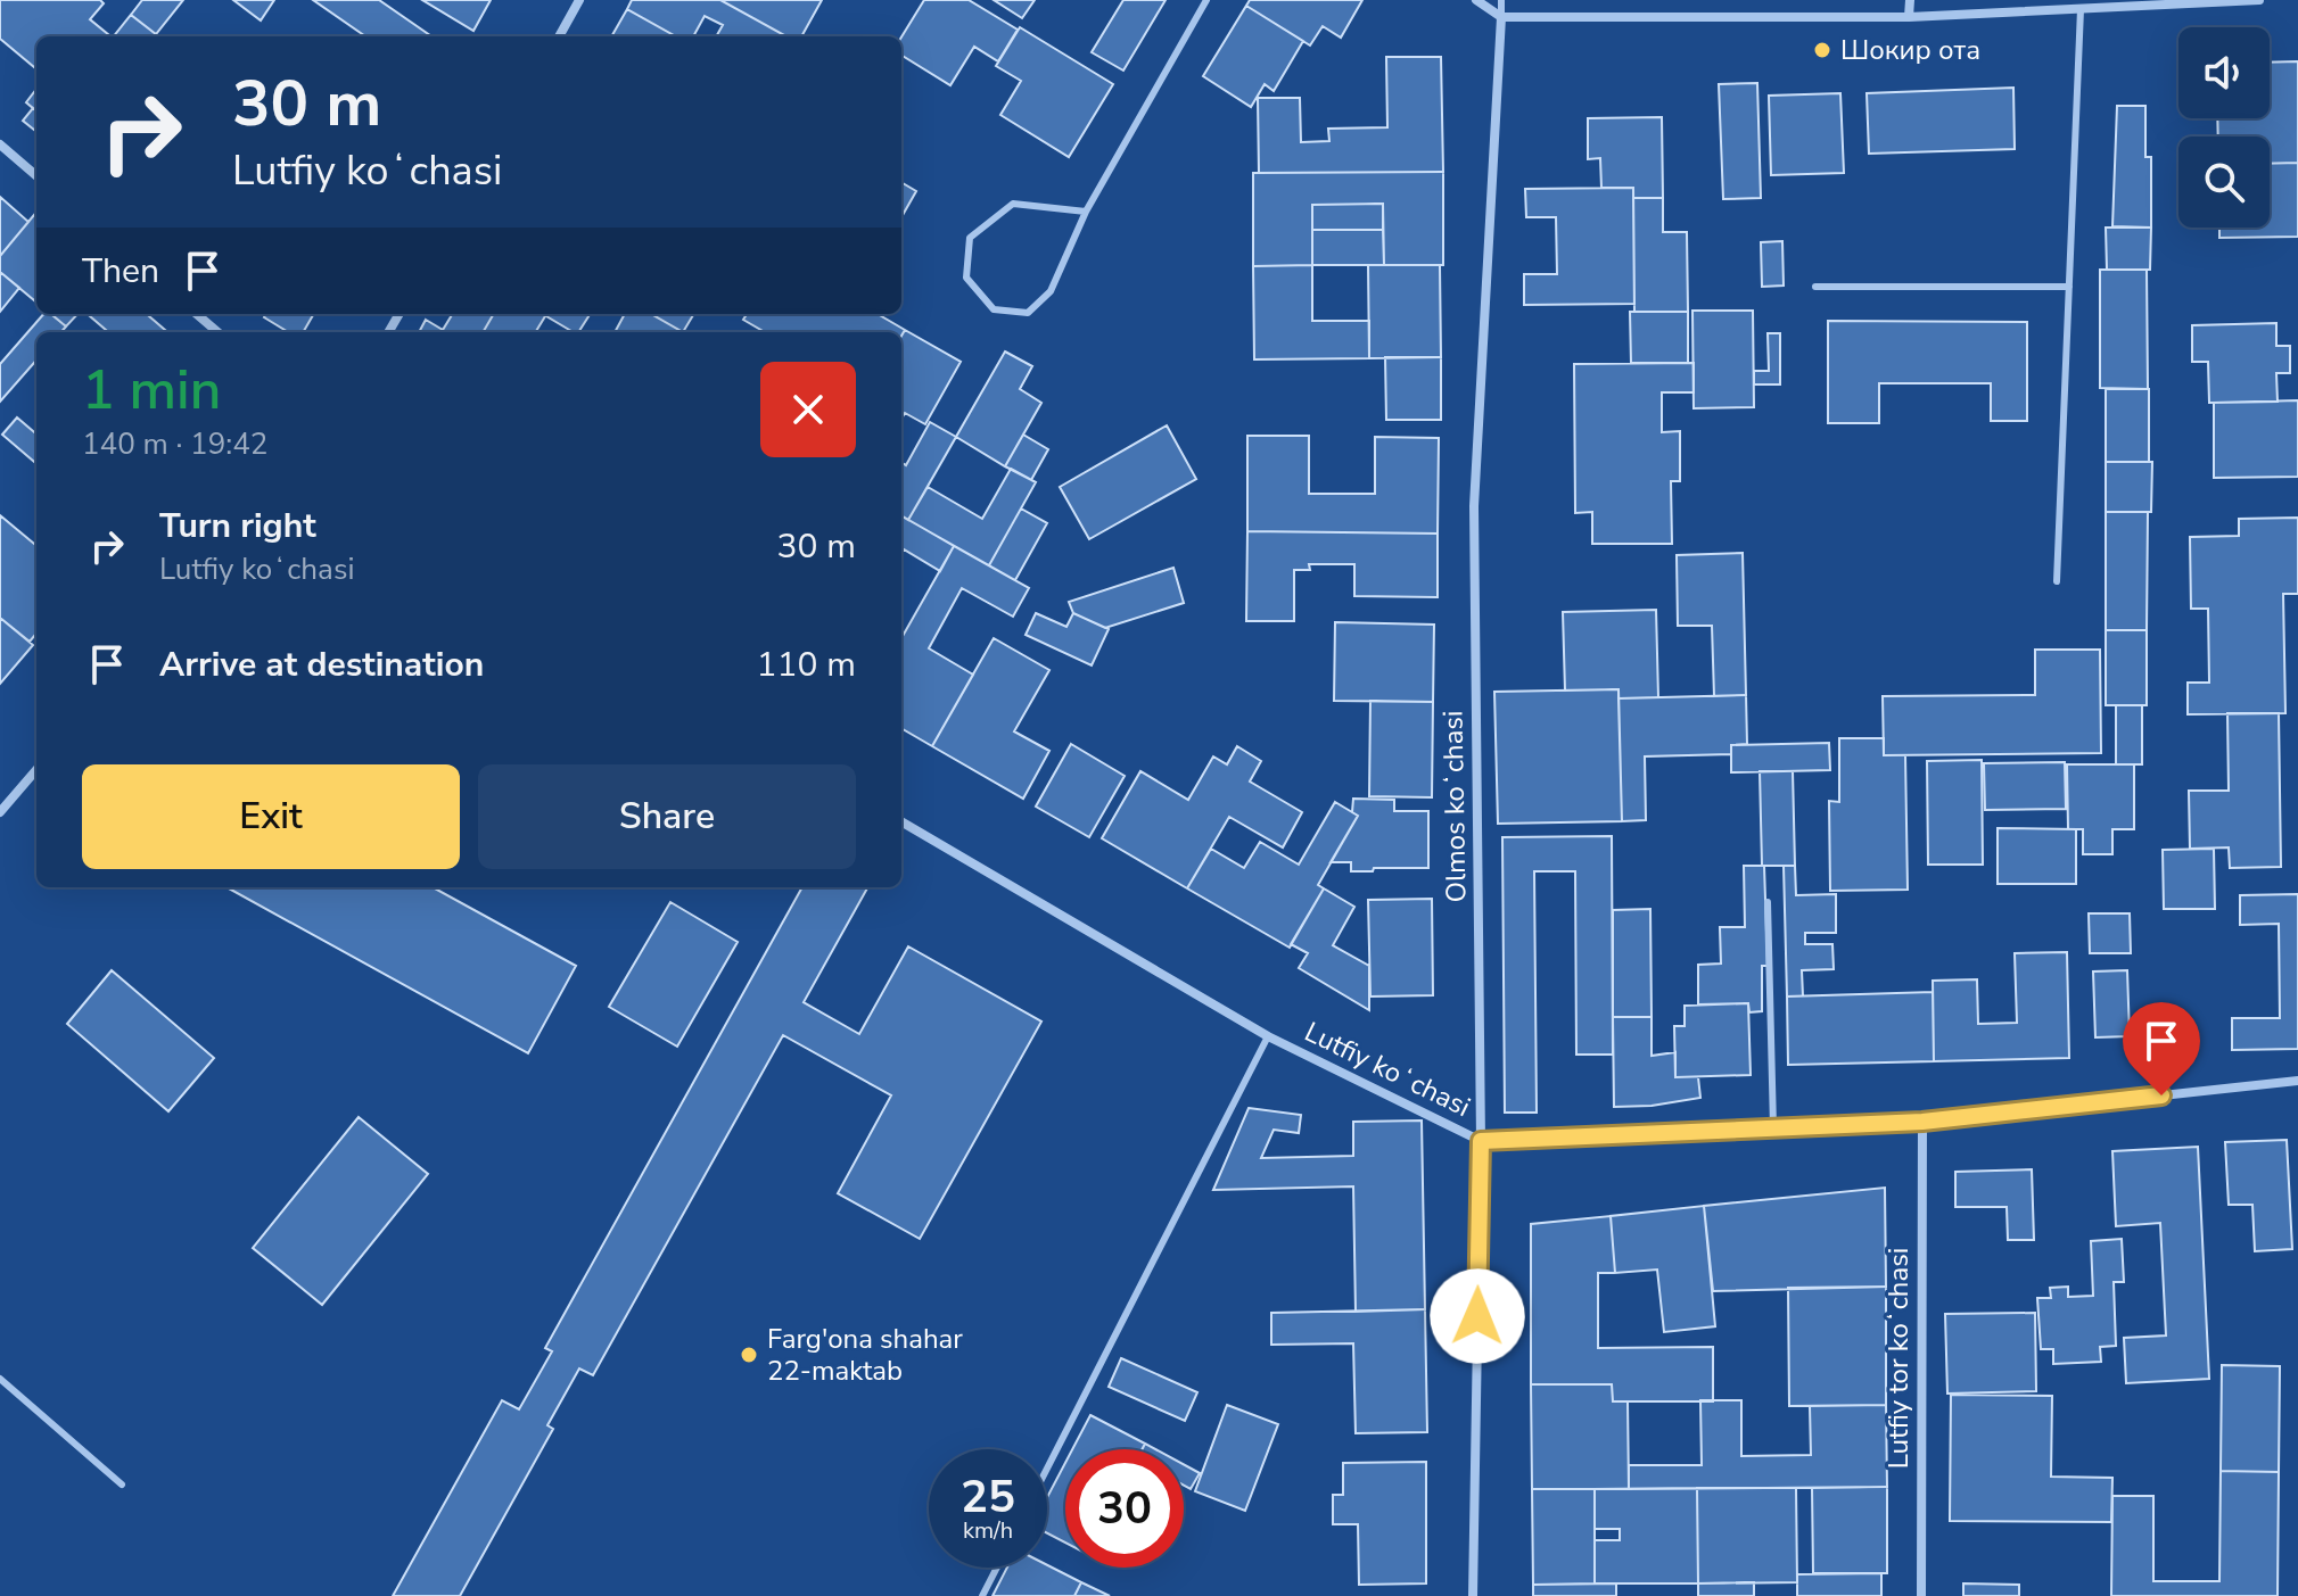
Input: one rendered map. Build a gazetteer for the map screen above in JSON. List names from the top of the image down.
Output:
{
  "streets": {
    "street": ["Olmos koʻchasi", "Lutfiy koʻchasi", "Lutfiy tor koʻchasi"]
  },
  "crossings": [
    ["Olmos koʻchasi", "Lutfiy koʻchasi"],
    ["Lutfiy koʻchasi", "Lutfiy tor koʻchasi"]
  ],
  "places": ["Шокир ота", "Farg'ona shahar 22-maktab"],
  "page": {
    "turn": ["30 m", "Lutfiy koʻchasi"],
    "then": "Then",
    "heading": ["1 min", "140 m · 19:42"],
    "list": [
      {
        "name": "Turn right",
        "note": "Lutfiy koʻchasi",
        "value": "30 m"
      },
      {
        "name": "Arrive at destination",
        "value": "110 m"
      }
    ],
    "buttons": ["Exit", "Share"],
    "speed": "25 km/h",
    "limit": "30"
  }
}
